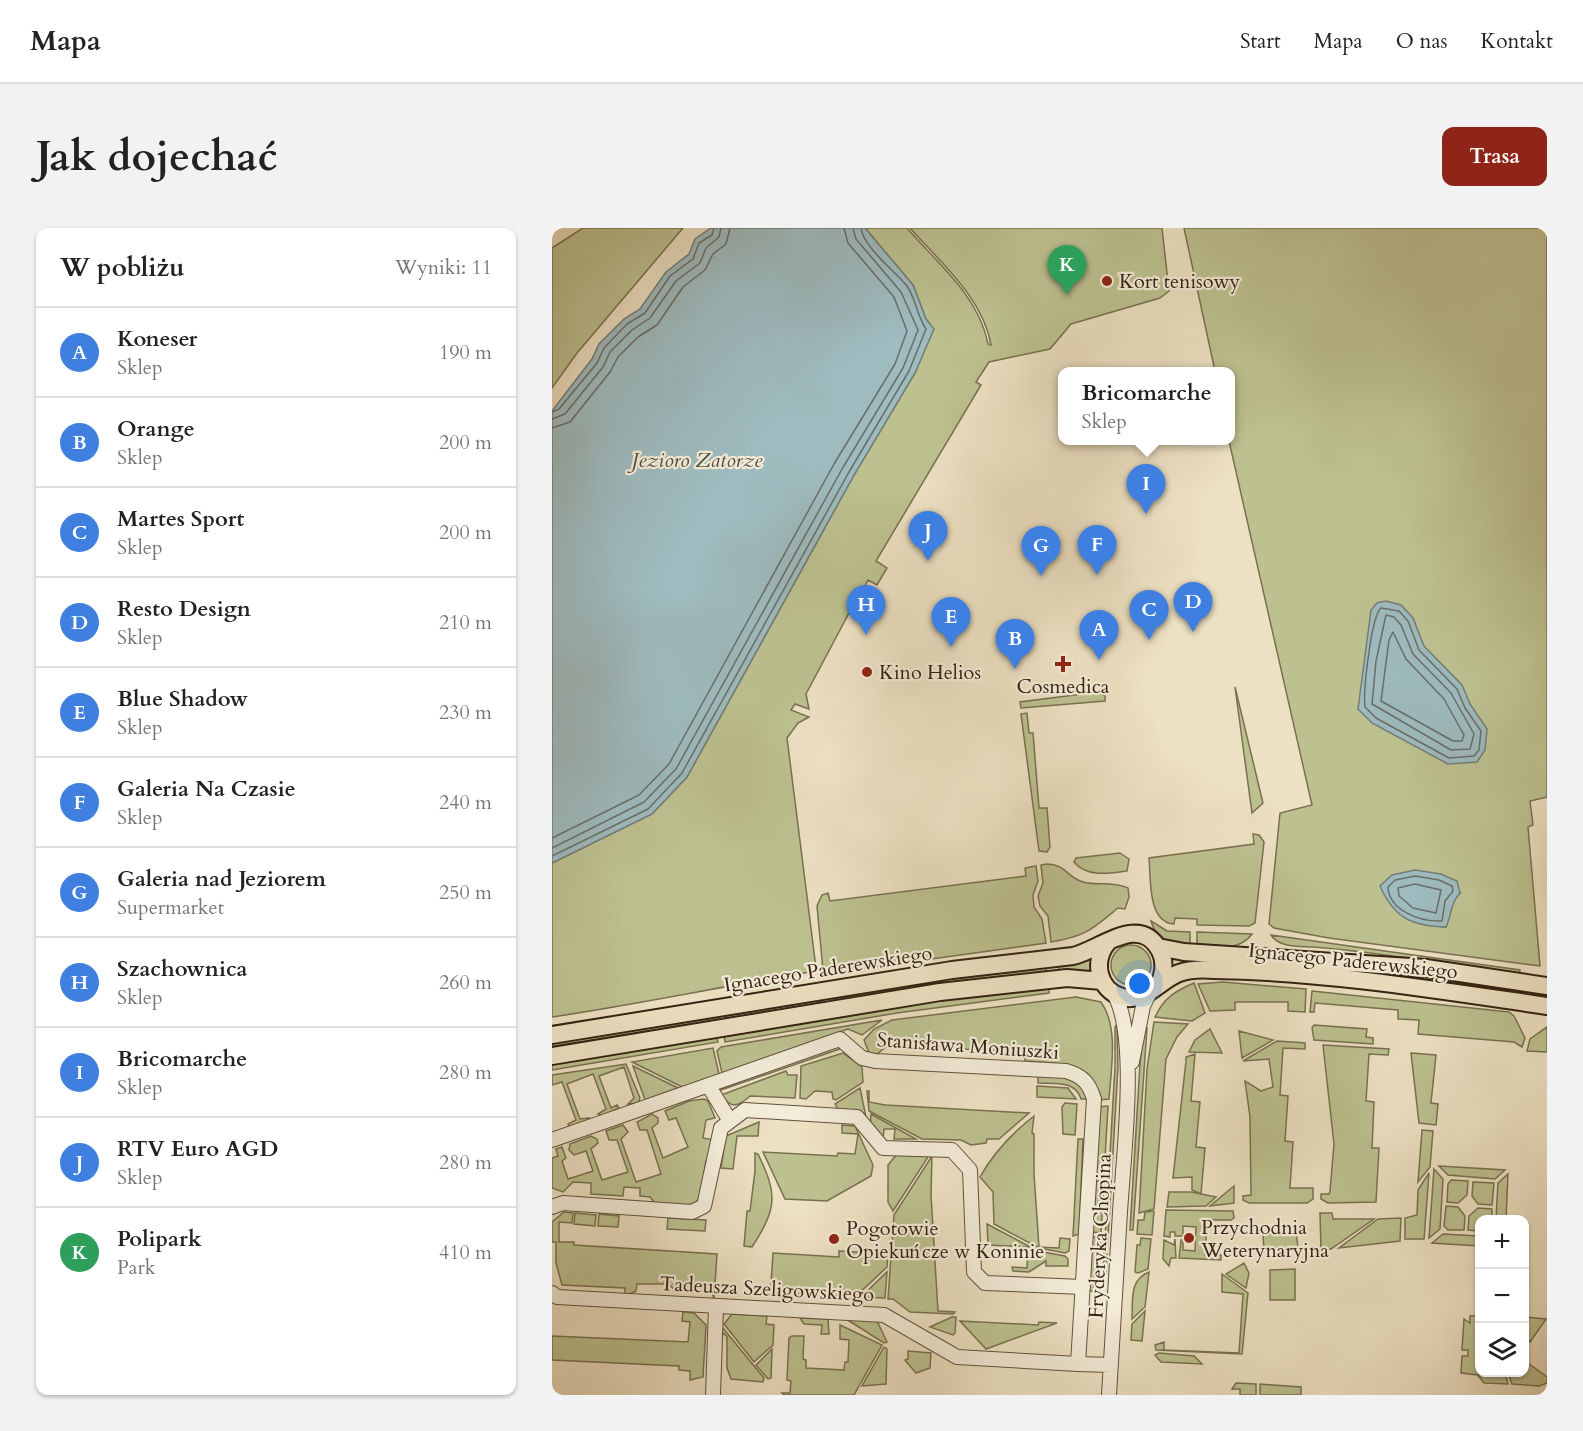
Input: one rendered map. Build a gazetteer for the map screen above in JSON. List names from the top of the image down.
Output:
{
  "streets": {
    "main road": ["Ignacego Paderewskiego"],
    "street": ["Stanisława Moniuszki", "Fryderyka Chopina", "Tadeusza Szeligowskiego"]
  },
  "crossings": [
    ["Ignacego Paderewskiego", "Fryderyka Chopina"],
    ["Stanisława Moniuszki", "Tadeusza Szeligowskiego"]
  ],
  "water": ["Jezioro Zatorze"],
  "places": {
    "other": [
      "Kort tenisowy",
      "Kino Helios",
      "Przychodnia Weterynaryjna",
      "Pogotowie Opiekuńcze w Koninie"
    ],
    "health": ["Cosmedica"]
  },
  "page": {
    "header": "Mapa",
    "nav": [
      "Start",
      "Mapa",
      "O nas",
      "Kontakt"
    ],
    "buttons": "Trasa",
    "title": "Jak dojechać",
    "heading": ["W pobliżu", "Wyniki: 11"],
    "pins": [
      "K",
      "I",
      "J",
      "F",
      "G",
      "D",
      "H",
      "C",
      "E",
      "A",
      "B"
    ],
    "list": [
      {
        "mark": "A",
        "name": "Koneser",
        "note": "Sklep",
        "value": "190 m"
      },
      {
        "mark": "B",
        "name": "Orange",
        "note": "Sklep",
        "value": "200 m"
      },
      {
        "mark": "C",
        "name": "Martes Sport",
        "note": "Sklep",
        "value": "200 m"
      },
      {
        "mark": "D",
        "name": "Resto Design",
        "note": "Sklep",
        "value": "210 m"
      },
      {
        "mark": "E",
        "name": "Blue Shadow",
        "note": "Sklep",
        "value": "230 m"
      },
      {
        "mark": "F",
        "name": "Galeria Na Czasie",
        "note": "Sklep",
        "value": "240 m"
      },
      {
        "mark": "G",
        "name": "Galeria nad Jeziorem",
        "note": "Supermarket",
        "value": "250 m"
      },
      {
        "mark": "H",
        "name": "Szachownica",
        "note": "Sklep",
        "value": "260 m"
      },
      {
        "mark": "I",
        "name": "Bricomarche",
        "note": "Sklep",
        "value": "280 m"
      },
      {
        "mark": "J",
        "name": "RTV Euro AGD",
        "note": "Sklep",
        "value": "280 m"
      },
      {
        "mark": "K",
        "name": "Polipark",
        "note": "Park",
        "value": "410 m"
      }
    ],
    "popup": ["Bricomarche", "Sklep"],
    "map_buttons": ["+", "−"]
  }
}
